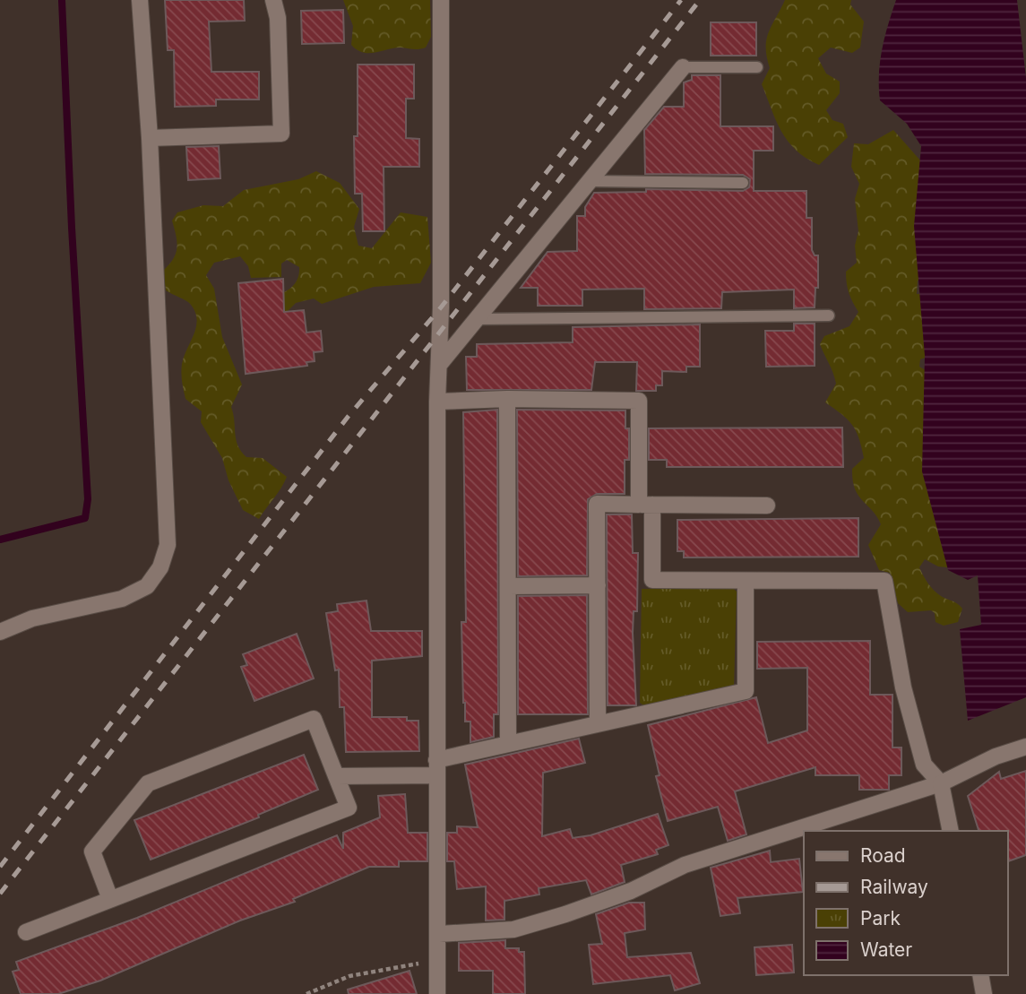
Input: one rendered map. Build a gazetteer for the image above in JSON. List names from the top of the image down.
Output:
{
  "legend": [
    "Road",
    "Railway",
    "Park",
    "Water"
  ]
}
